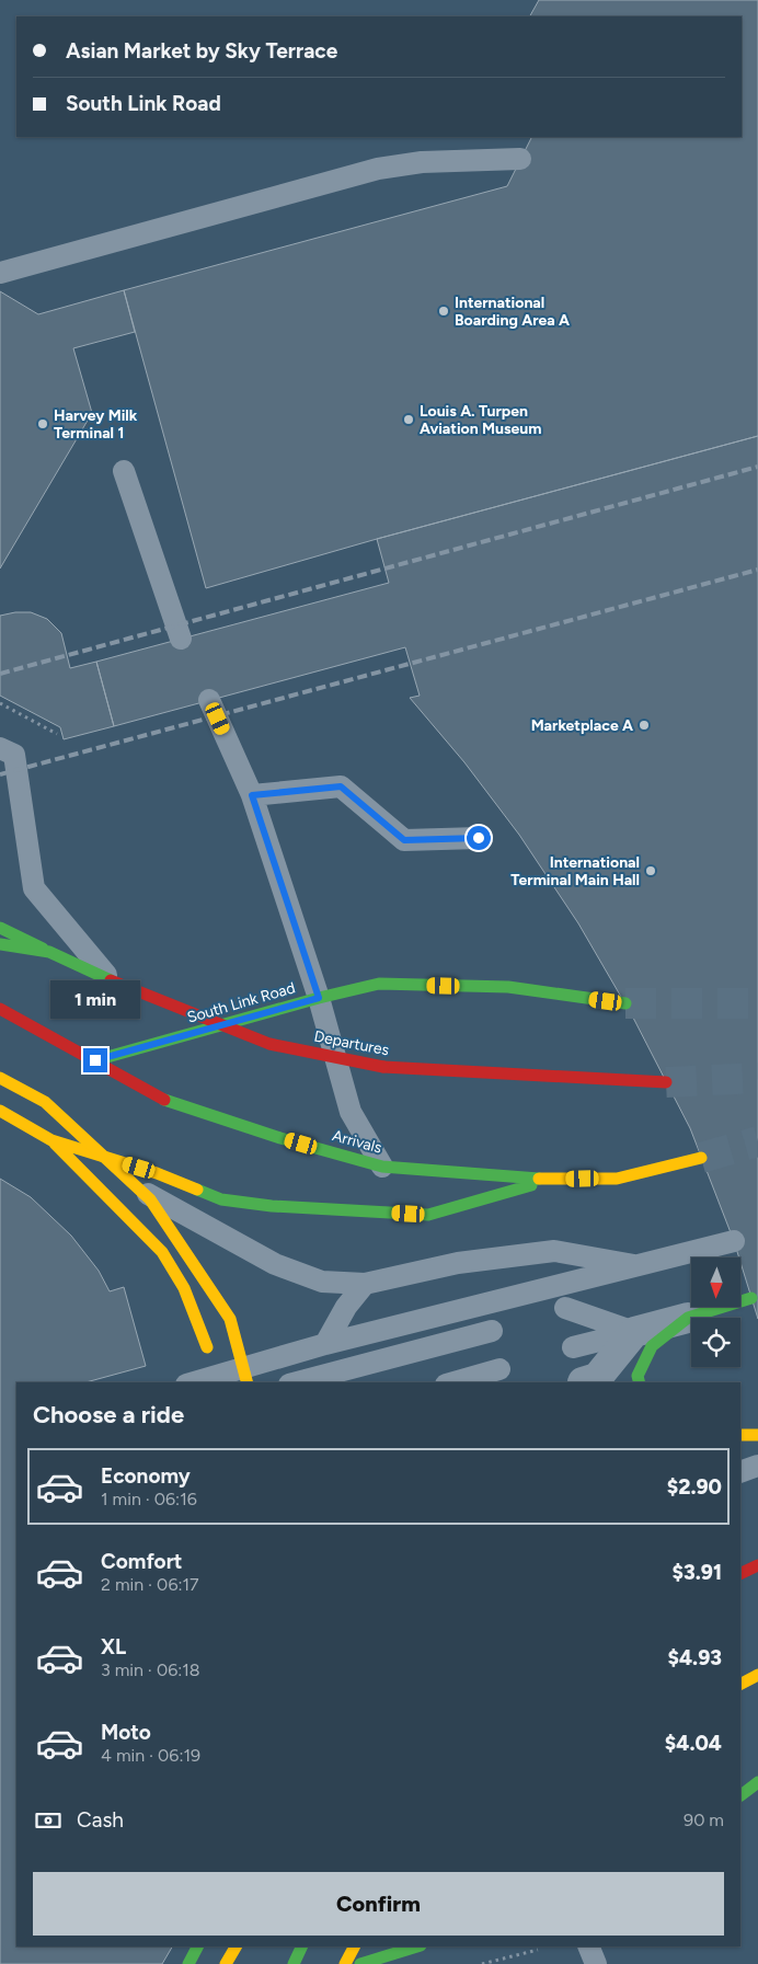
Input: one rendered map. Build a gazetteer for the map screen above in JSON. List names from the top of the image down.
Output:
{
  "streets": {
    "main road": ["South Link Road", "Departures", "Arrivals"]
  },
  "crossings": [
    ["South Link Road", "Arrivals"]
  ],
  "places": [
    "International Boarding Area A",
    "Louis A. Turpen Aviation Museum",
    "Harvey Milk Terminal 1",
    "Marketplace A",
    "International Terminal Main Hall"
  ],
  "north": "bottom",
  "page": {
    "banner": ["Asian Market by Sky Terrace", "South Link Road"],
    "bubble": "1 min",
    "heading": "Choose a ride",
    "list": [
      {
        "name": "Economy",
        "note": "1 min · 06:16",
        "value": "$2.90"
      },
      {
        "name": "Comfort",
        "note": "2 min · 06:17",
        "value": "$3.91"
      },
      {
        "name": "XL",
        "note": "3 min · 06:18",
        "value": "$4.93"
      },
      {
        "name": "Moto",
        "note": "4 min · 06:19",
        "value": "$4.04"
      }
    ],
    "pay": ["Cash", "90 m"],
    "buttons": "Confirm"
  }
}
